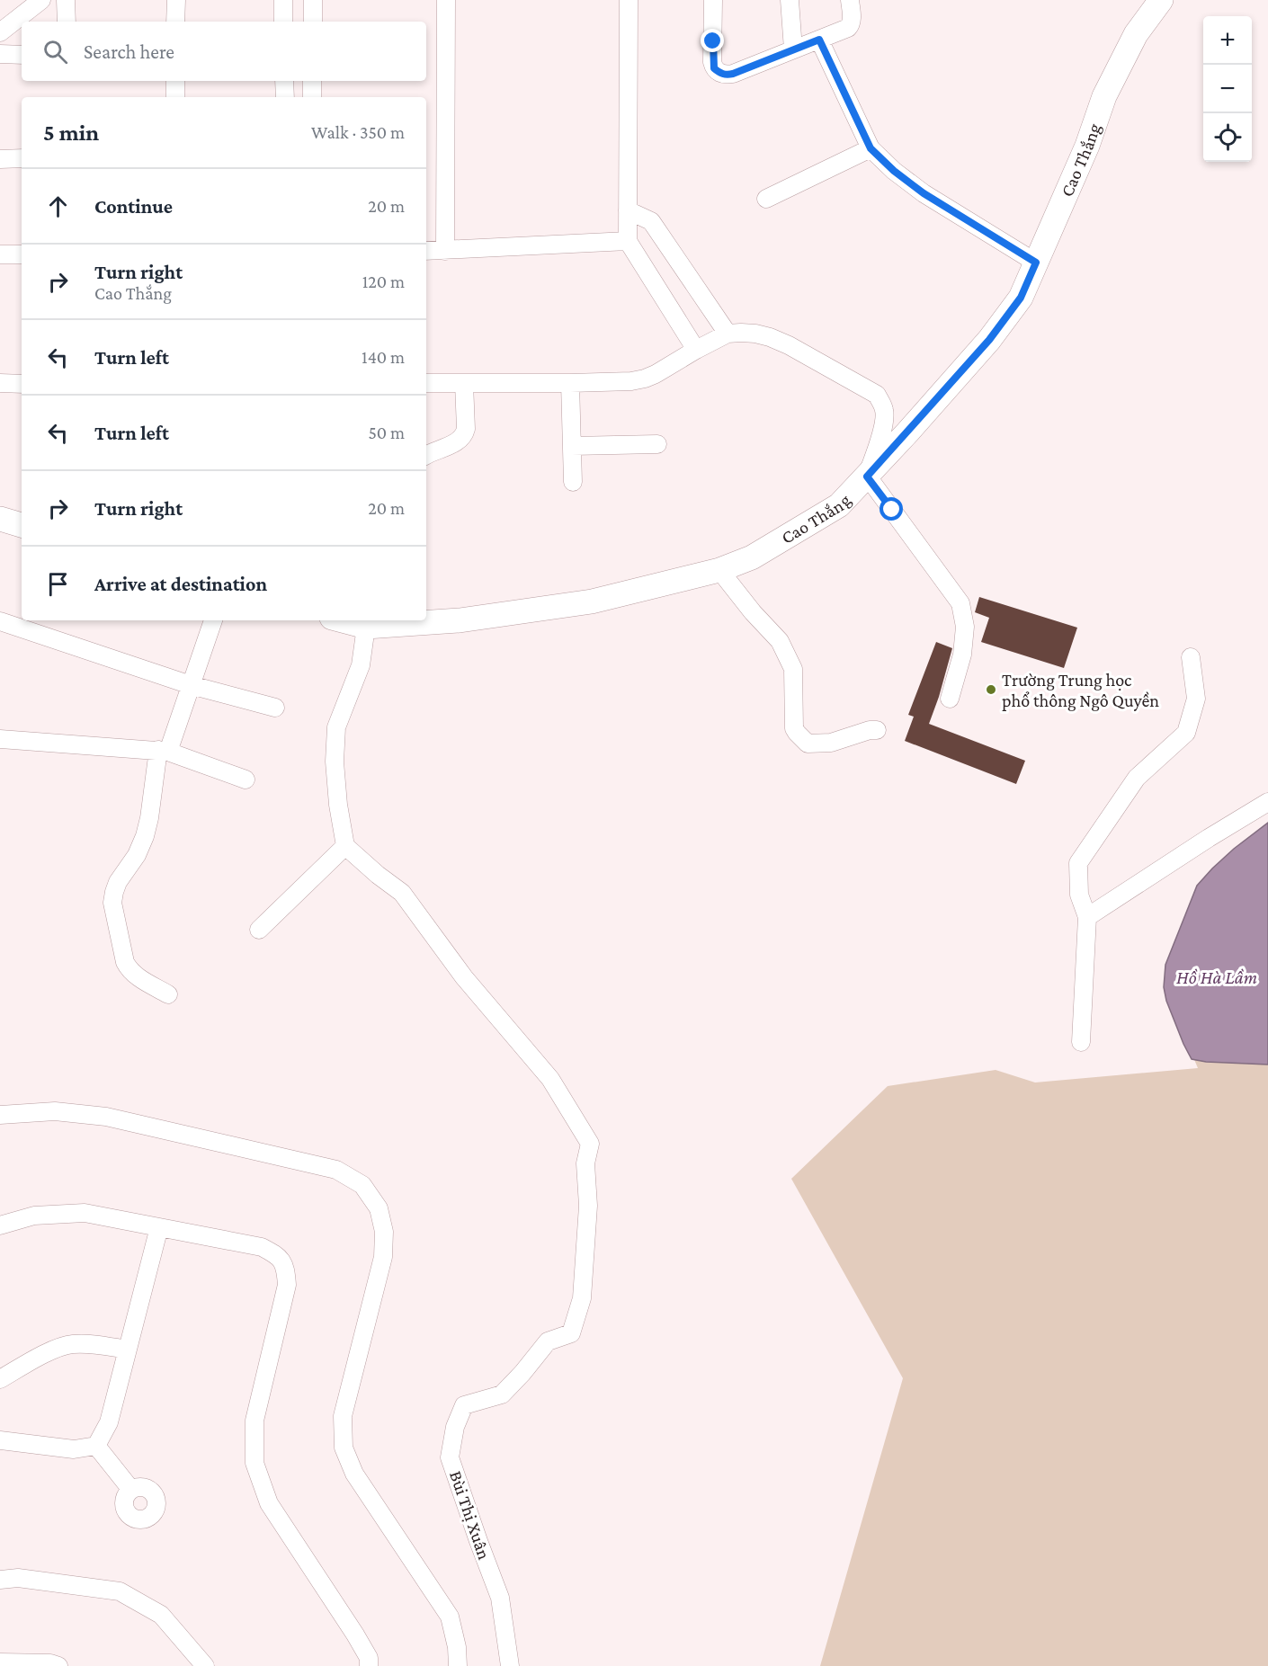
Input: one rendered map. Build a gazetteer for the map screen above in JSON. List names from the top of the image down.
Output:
{
  "streets": {
    "main road": ["Cao Thắng"],
    "street": ["Bùi Thị Xuân"]
  },
  "water": ["Hồ Hà Lầm"],
  "places": ["Trường Trung học phổ thông Ngô Quyền"],
  "page": {
    "map_buttons": ["+", "−"],
    "search": "Search here",
    "heading": ["5 min", "Walk · 350 m"],
    "list": [
      ["Continue", "20 m"],
      ["Turn right", "Cao Thắng", "120 m"],
      ["Turn left", "140 m"],
      ["Turn left", "50 m"],
      ["Turn right", "20 m"],
      "Arrive at destination"
    ]
  }
}
